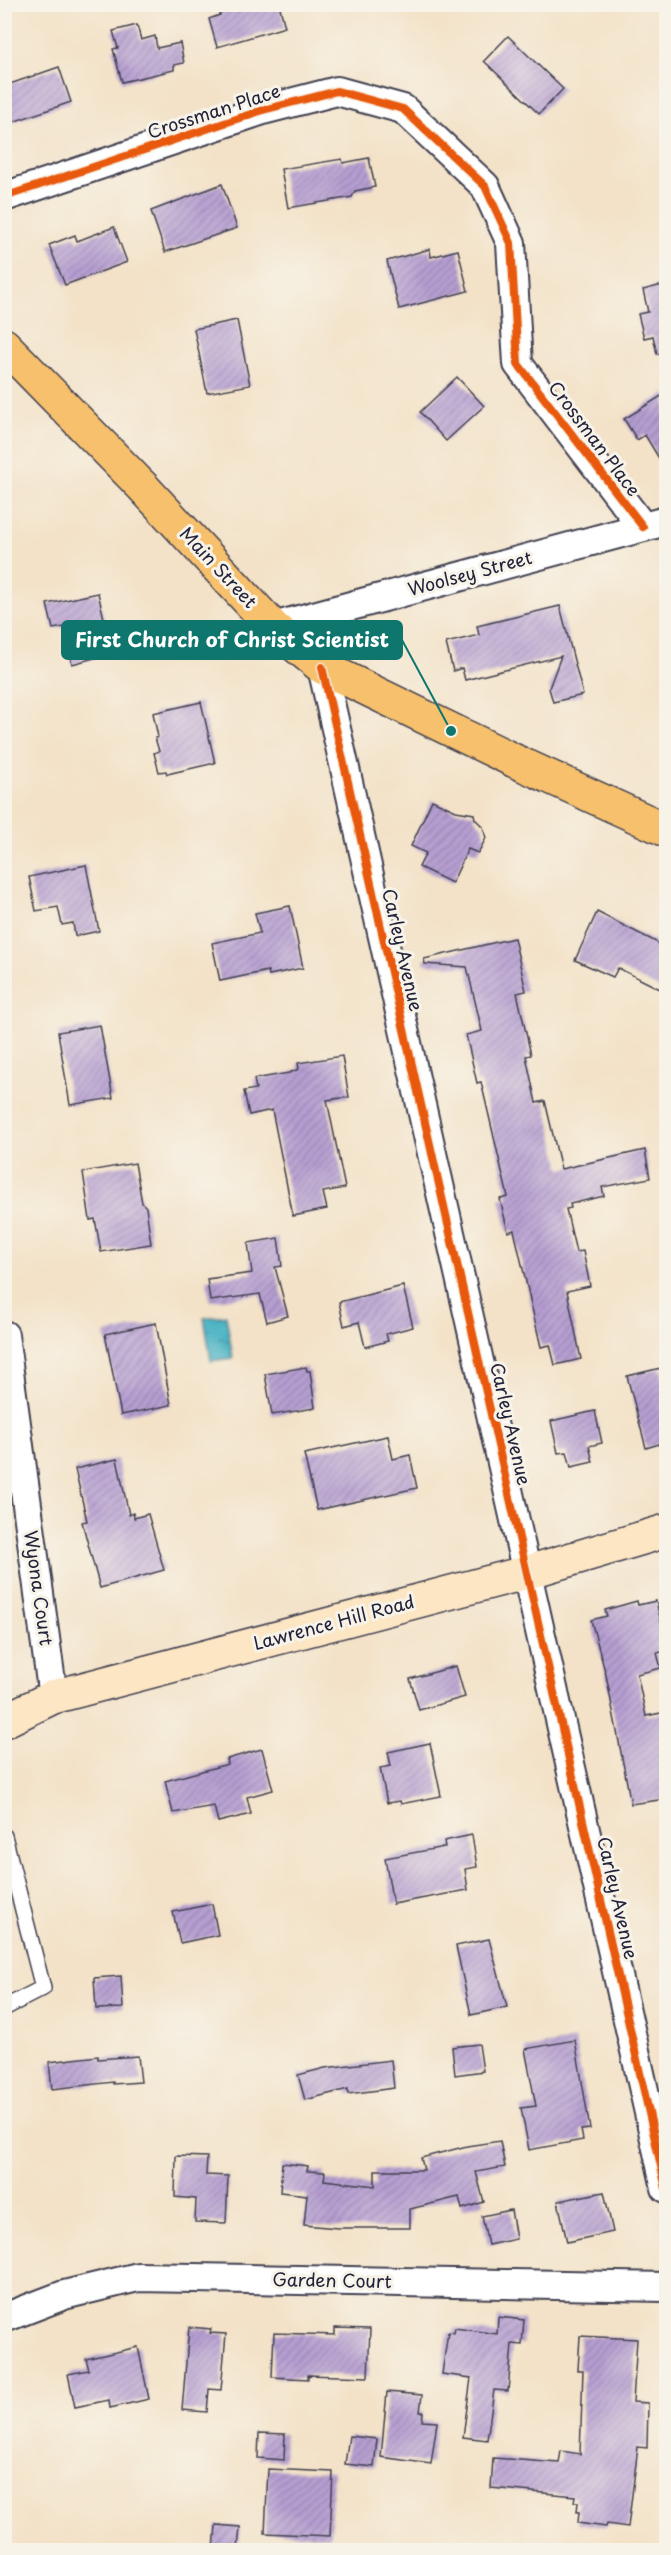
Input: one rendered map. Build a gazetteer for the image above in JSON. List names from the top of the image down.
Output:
{
  "streets": {
    "main road": ["Main Street", "Lawrence Hill Road"],
    "street": [
      "Crossman Place",
      "Woolsey Street",
      "Carley Avenue",
      "Wyona Court",
      "Garden Court"
    ]
  },
  "crossings": [
    ["Crossman Place", "Woolsey Street"],
    ["Main Street", "Woolsey Street"],
    ["Main Street", "Carley Avenue"],
    ["Carley Avenue", "Lawrence Hill Road"],
    ["Wyona Court", "Lawrence Hill Road"]
  ],
  "places": ["First Church of Christ Scientist"]
}
